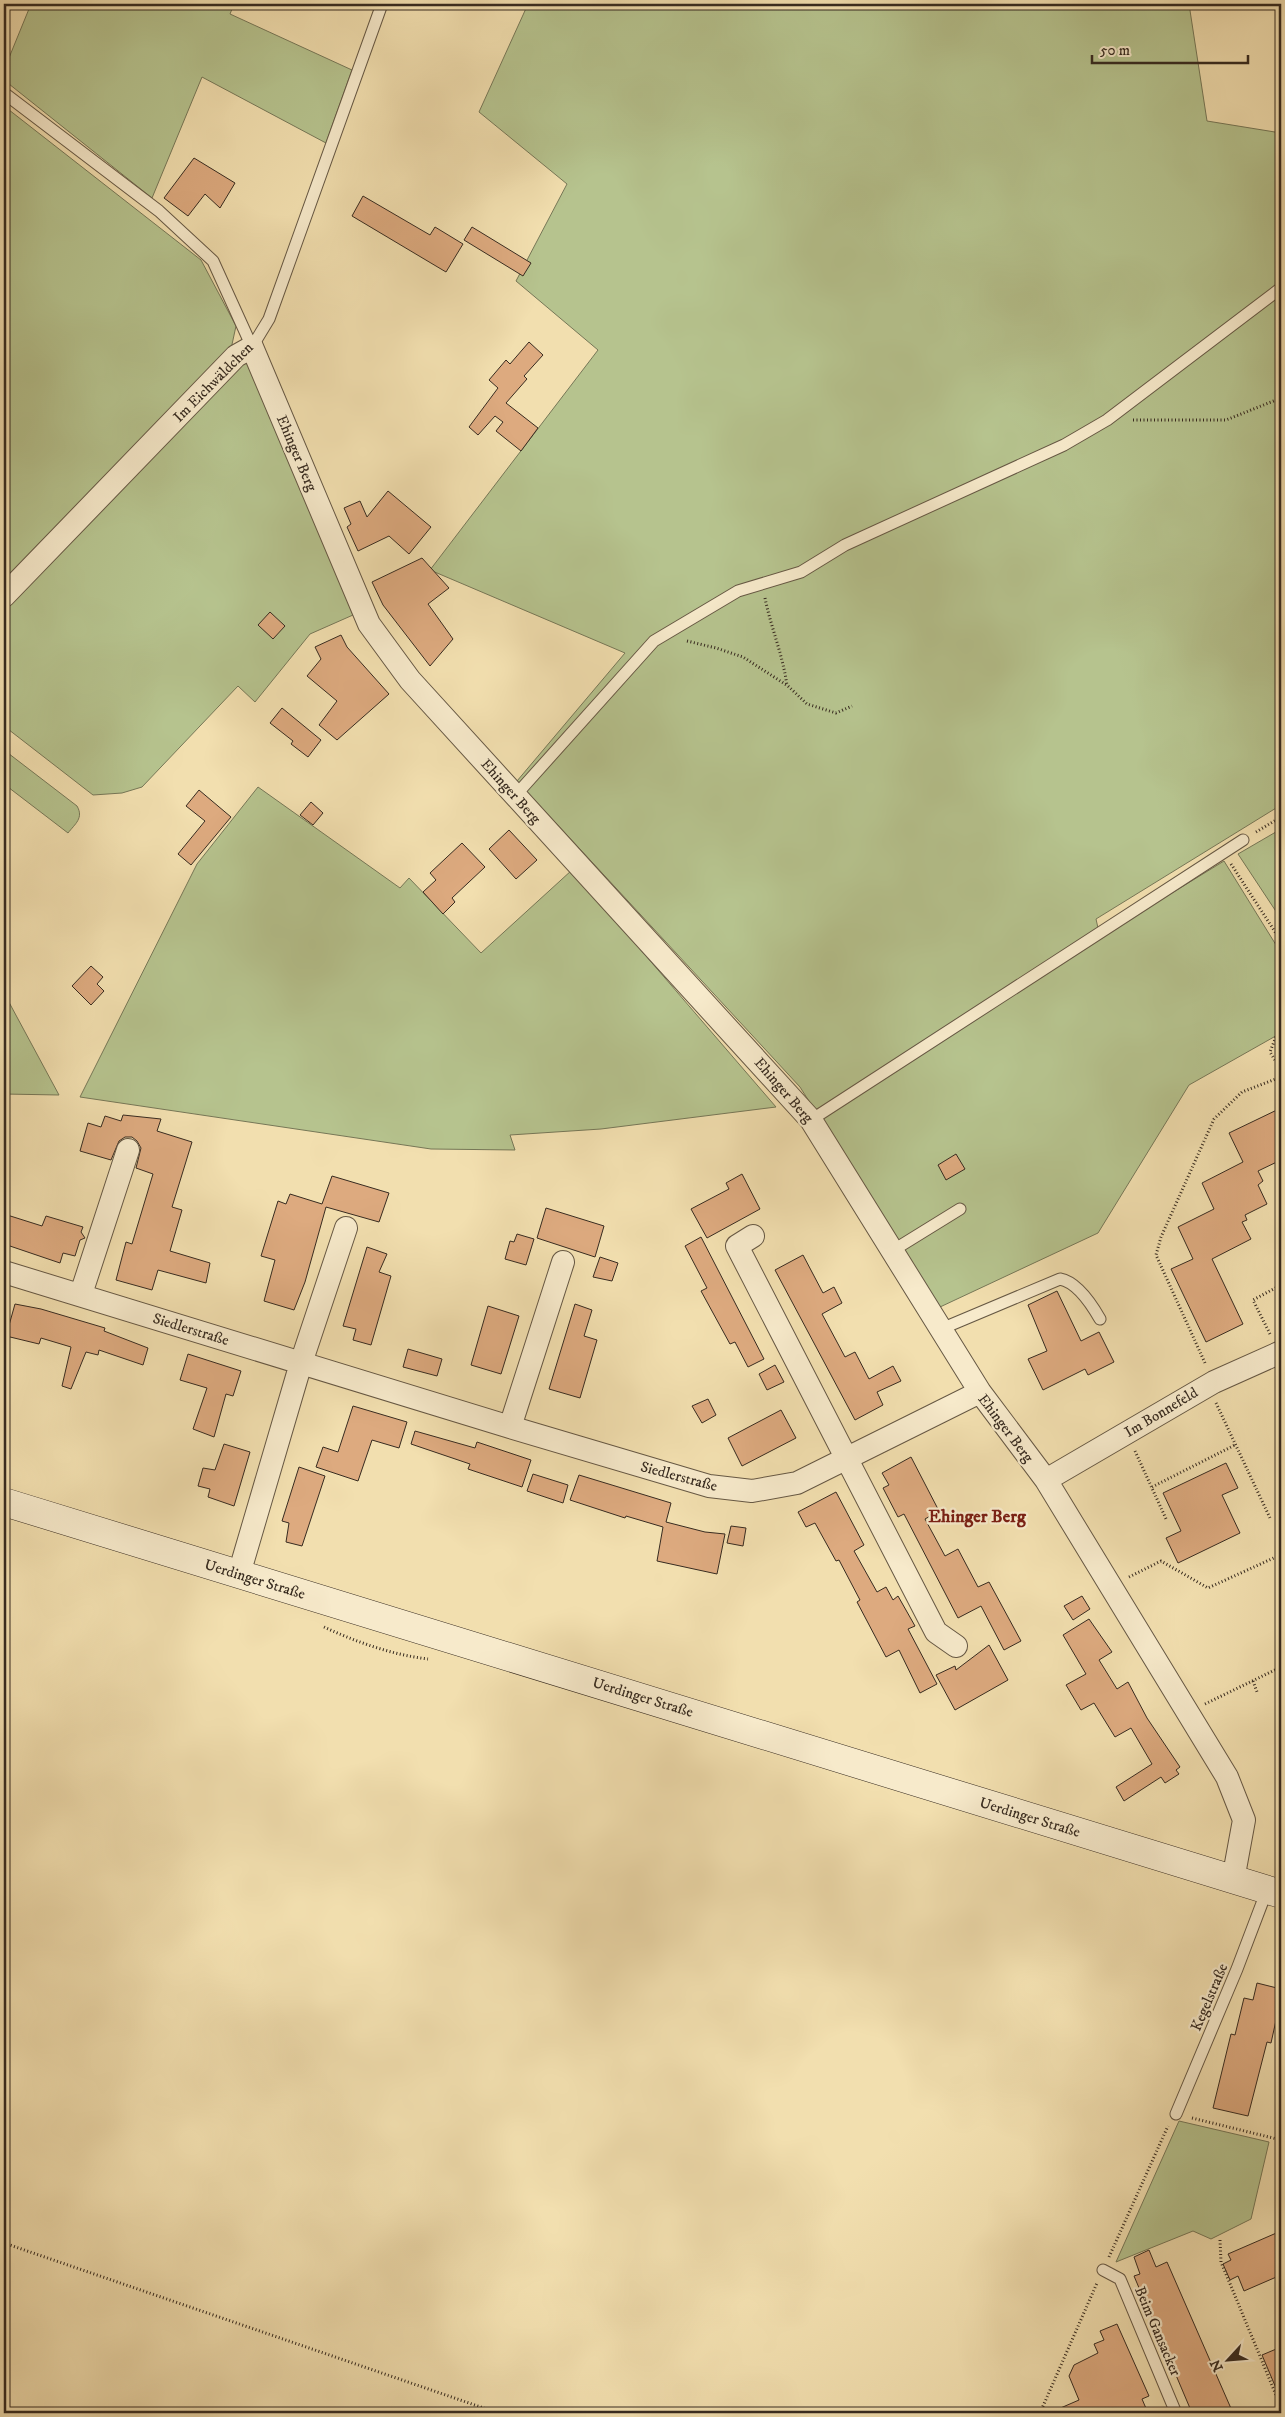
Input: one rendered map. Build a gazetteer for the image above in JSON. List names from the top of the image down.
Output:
{
  "streets": {
    "main road": ["Uerdinger Straße"],
    "street": [
      "Im Eichwäldchen",
      "Ehinger Berg",
      "Siedlerstraße",
      "Im Bonnefeld"
    ],
    "lane": ["Kegelstraße", "Beim Gansacker"]
  },
  "crossings": [
    ["Im Eichwäldchen", "Ehinger Berg"],
    ["Ehinger Berg", "Siedlerstraße"],
    ["Ehinger Berg", "Im Bonnefeld"],
    ["Ehinger Berg", "Uerdinger Straße"],
    ["Uerdinger Straße", "Kegelstraße"]
  ],
  "districts": ["Ehinger Berg"],
  "scale_bar": "50 m",
  "north": "bottom left"
}
